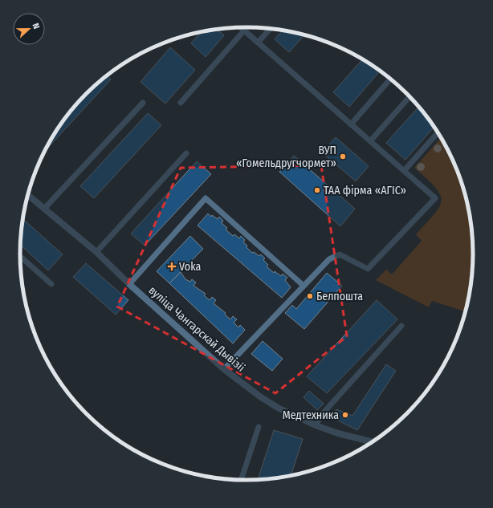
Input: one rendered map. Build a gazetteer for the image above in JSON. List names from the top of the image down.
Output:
{
  "streets": {
    "street": ["вуліца Чангарскай Дывізіі"]
  },
  "places": {
    "other": [
      "ВУП «Гомельдругчормет»",
      "ТАА фірма «АГІС»",
      "Белпошта",
      "Медтехника"
    ],
    "health": ["Voka"]
  },
  "north": "right"
}
